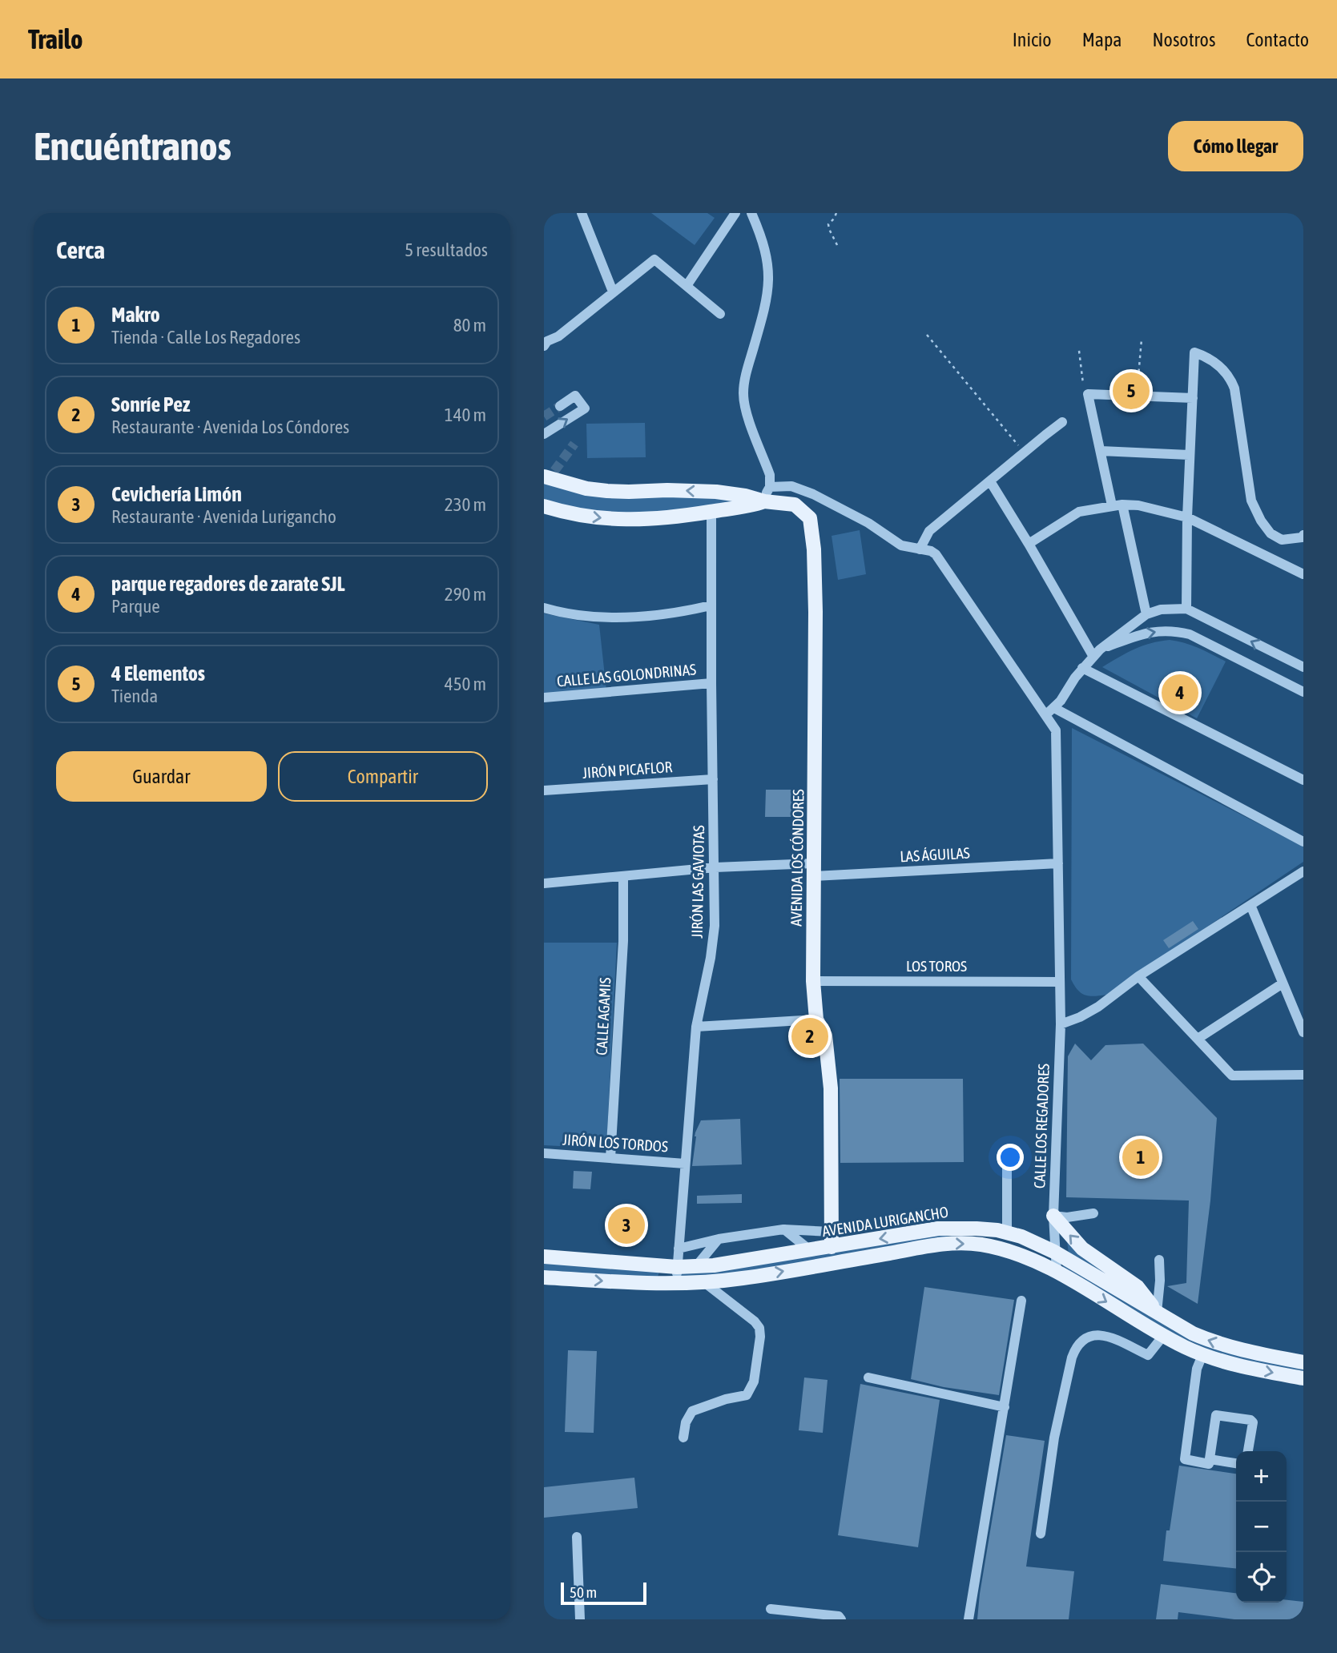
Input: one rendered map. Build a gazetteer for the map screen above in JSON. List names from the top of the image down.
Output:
{
  "streets": {
    "main road": ["AVENIDA LOS CÓNDORES", "AVENIDA LURIGANCHO"],
    "street": [
      "CALLE LAS GOLONDRINAS",
      "JIRÓN PICAFLOR",
      "LAS ÁGUILAS",
      "JIRÓN LAS GAVIOTAS",
      "LOS TOROS",
      "CALLE AGAMIS",
      "CALLE LOS REGADORES",
      "JIRÓN LOS TORDOS"
    ]
  },
  "crossings": [
    ["CALLE LAS GOLONDRINAS", "JIRÓN LAS GAVIOTAS"],
    ["JIRÓN PICAFLOR", "JIRÓN LAS GAVIOTAS"],
    ["LAS ÁGUILAS", "AVENIDA LOS CÓNDORES"],
    ["LAS ÁGUILAS", "JIRÓN LAS GAVIOTAS"],
    ["LAS ÁGUILAS", "CALLE AGAMIS"],
    ["LAS ÁGUILAS", "CALLE LOS REGADORES"],
    ["AVENIDA LOS CÓNDORES", "LOS TOROS"],
    ["AVENIDA LOS CÓNDORES", "AVENIDA LURIGANCHO"],
    ["JIRÓN LAS GAVIOTAS", "JIRÓN LOS TORDOS"],
    ["JIRÓN LAS GAVIOTAS", "AVENIDA LURIGANCHO"],
    ["LOS TOROS", "CALLE LOS REGADORES"],
    ["CALLE AGAMIS", "JIRÓN LOS TORDOS"],
    ["CALLE LOS REGADORES", "AVENIDA LURIGANCHO"]
  ],
  "scale_bar": "50 m",
  "page": {
    "header": "Trailo",
    "nav": [
      "Inicio",
      "Mapa",
      "Nosotros",
      "Contacto"
    ],
    "buttons": [
      "Cómo llegar",
      ["Guardar", "Compartir"]
    ],
    "title": "Encuéntranos",
    "heading": ["Cerca", "5 resultados"],
    "list": [
      {
        "mark": "1",
        "name": "Makro",
        "note": "Tienda · Calle Los Regadores",
        "value": "80 m"
      },
      {
        "mark": "2",
        "name": "Sonríe Pez",
        "note": "Restaurante · Avenida Los Cóndores",
        "value": "140 m"
      },
      {
        "mark": "3",
        "name": "Cevichería Limón",
        "note": "Restaurante · Avenida Lurigancho",
        "value": "230 m"
      },
      {
        "mark": "4",
        "name": "parque regadores de zarate SJL",
        "note": "Parque",
        "value": "290 m"
      },
      {
        "mark": "5",
        "name": "4 Elementos",
        "note": "Tienda",
        "value": "450 m"
      }
    ],
    "pins": [
      "5",
      "4",
      "2",
      "1",
      "3"
    ],
    "map_buttons": ["+", "−"],
    "scale": "50 m"
  }
}
